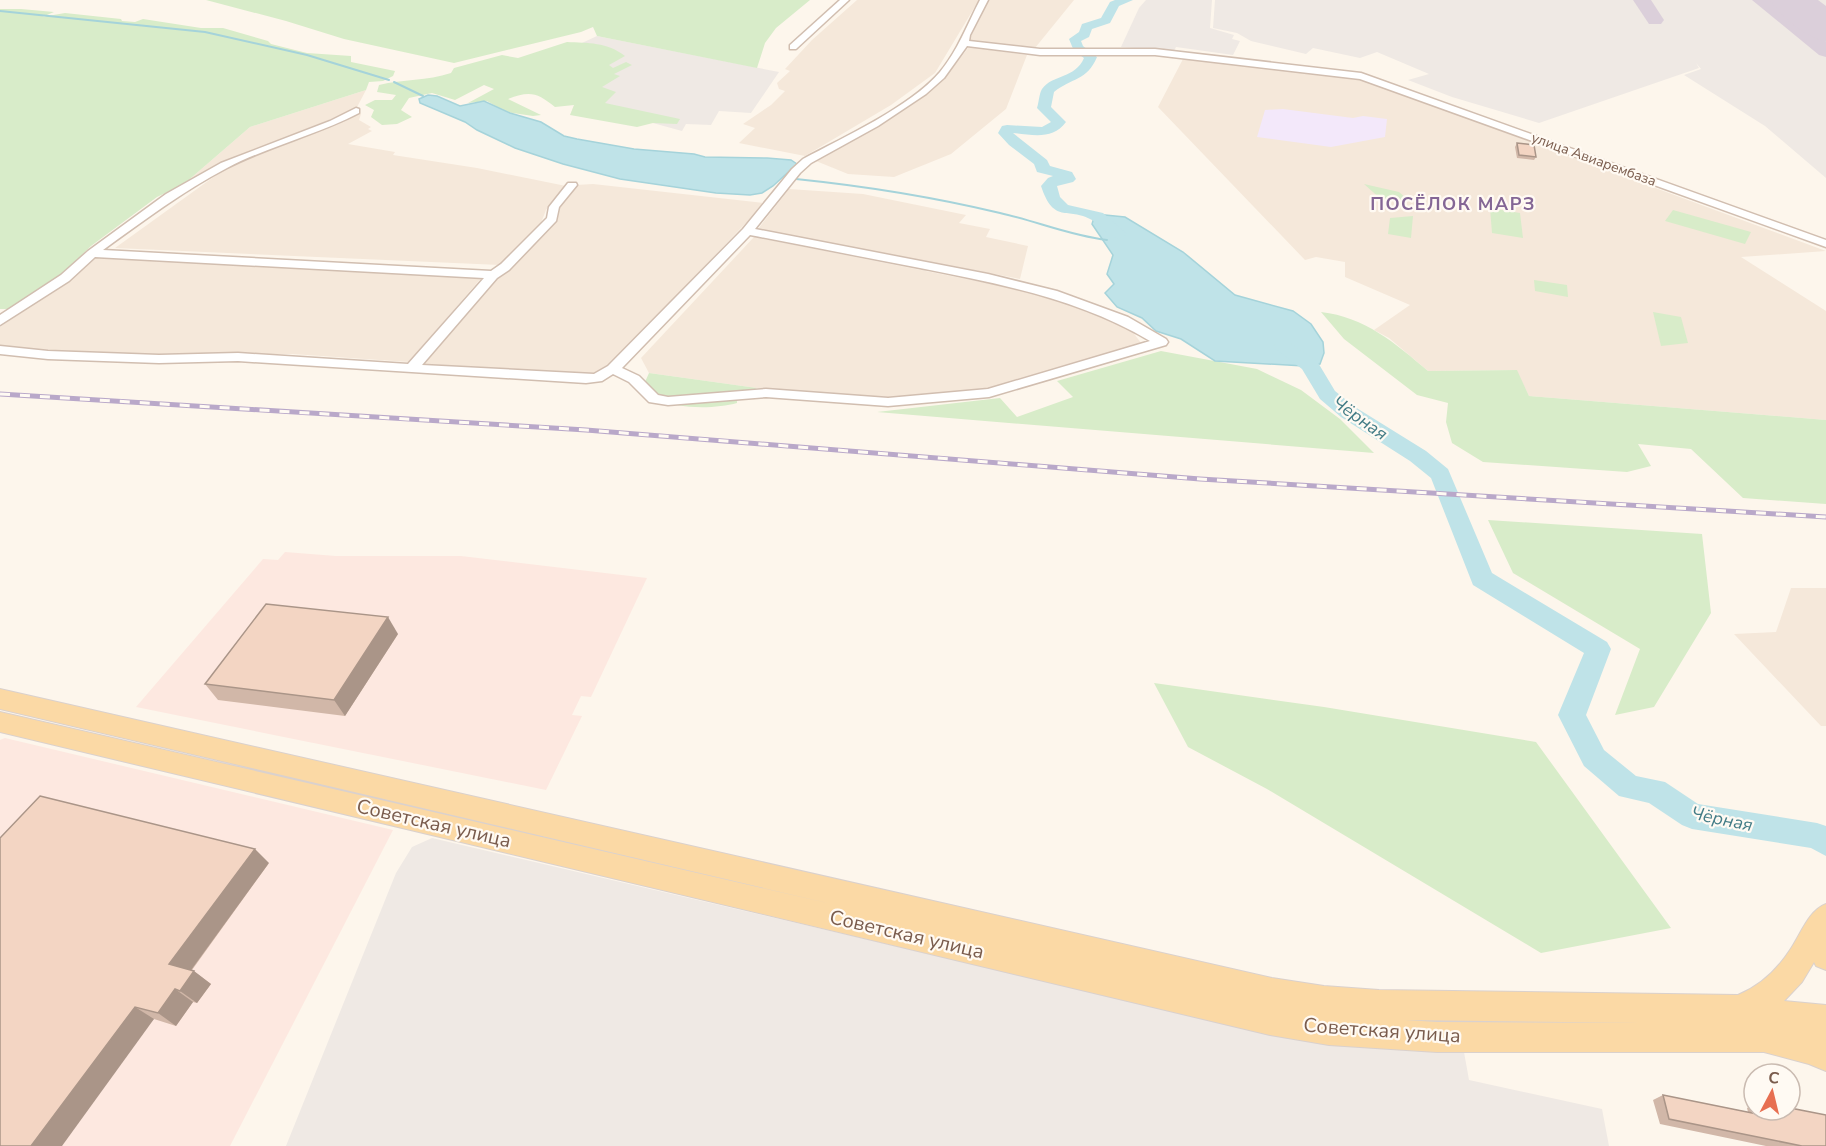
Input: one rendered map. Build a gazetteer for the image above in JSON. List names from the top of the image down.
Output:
{
  "streets": {
    "main road": ["Советская улица"],
    "street": ["улица Авиарембаза"]
  },
  "districts": ["ПОСЁЛОК МАРЗ"],
  "water": ["Чёрная"],
  "north": "top"
}
